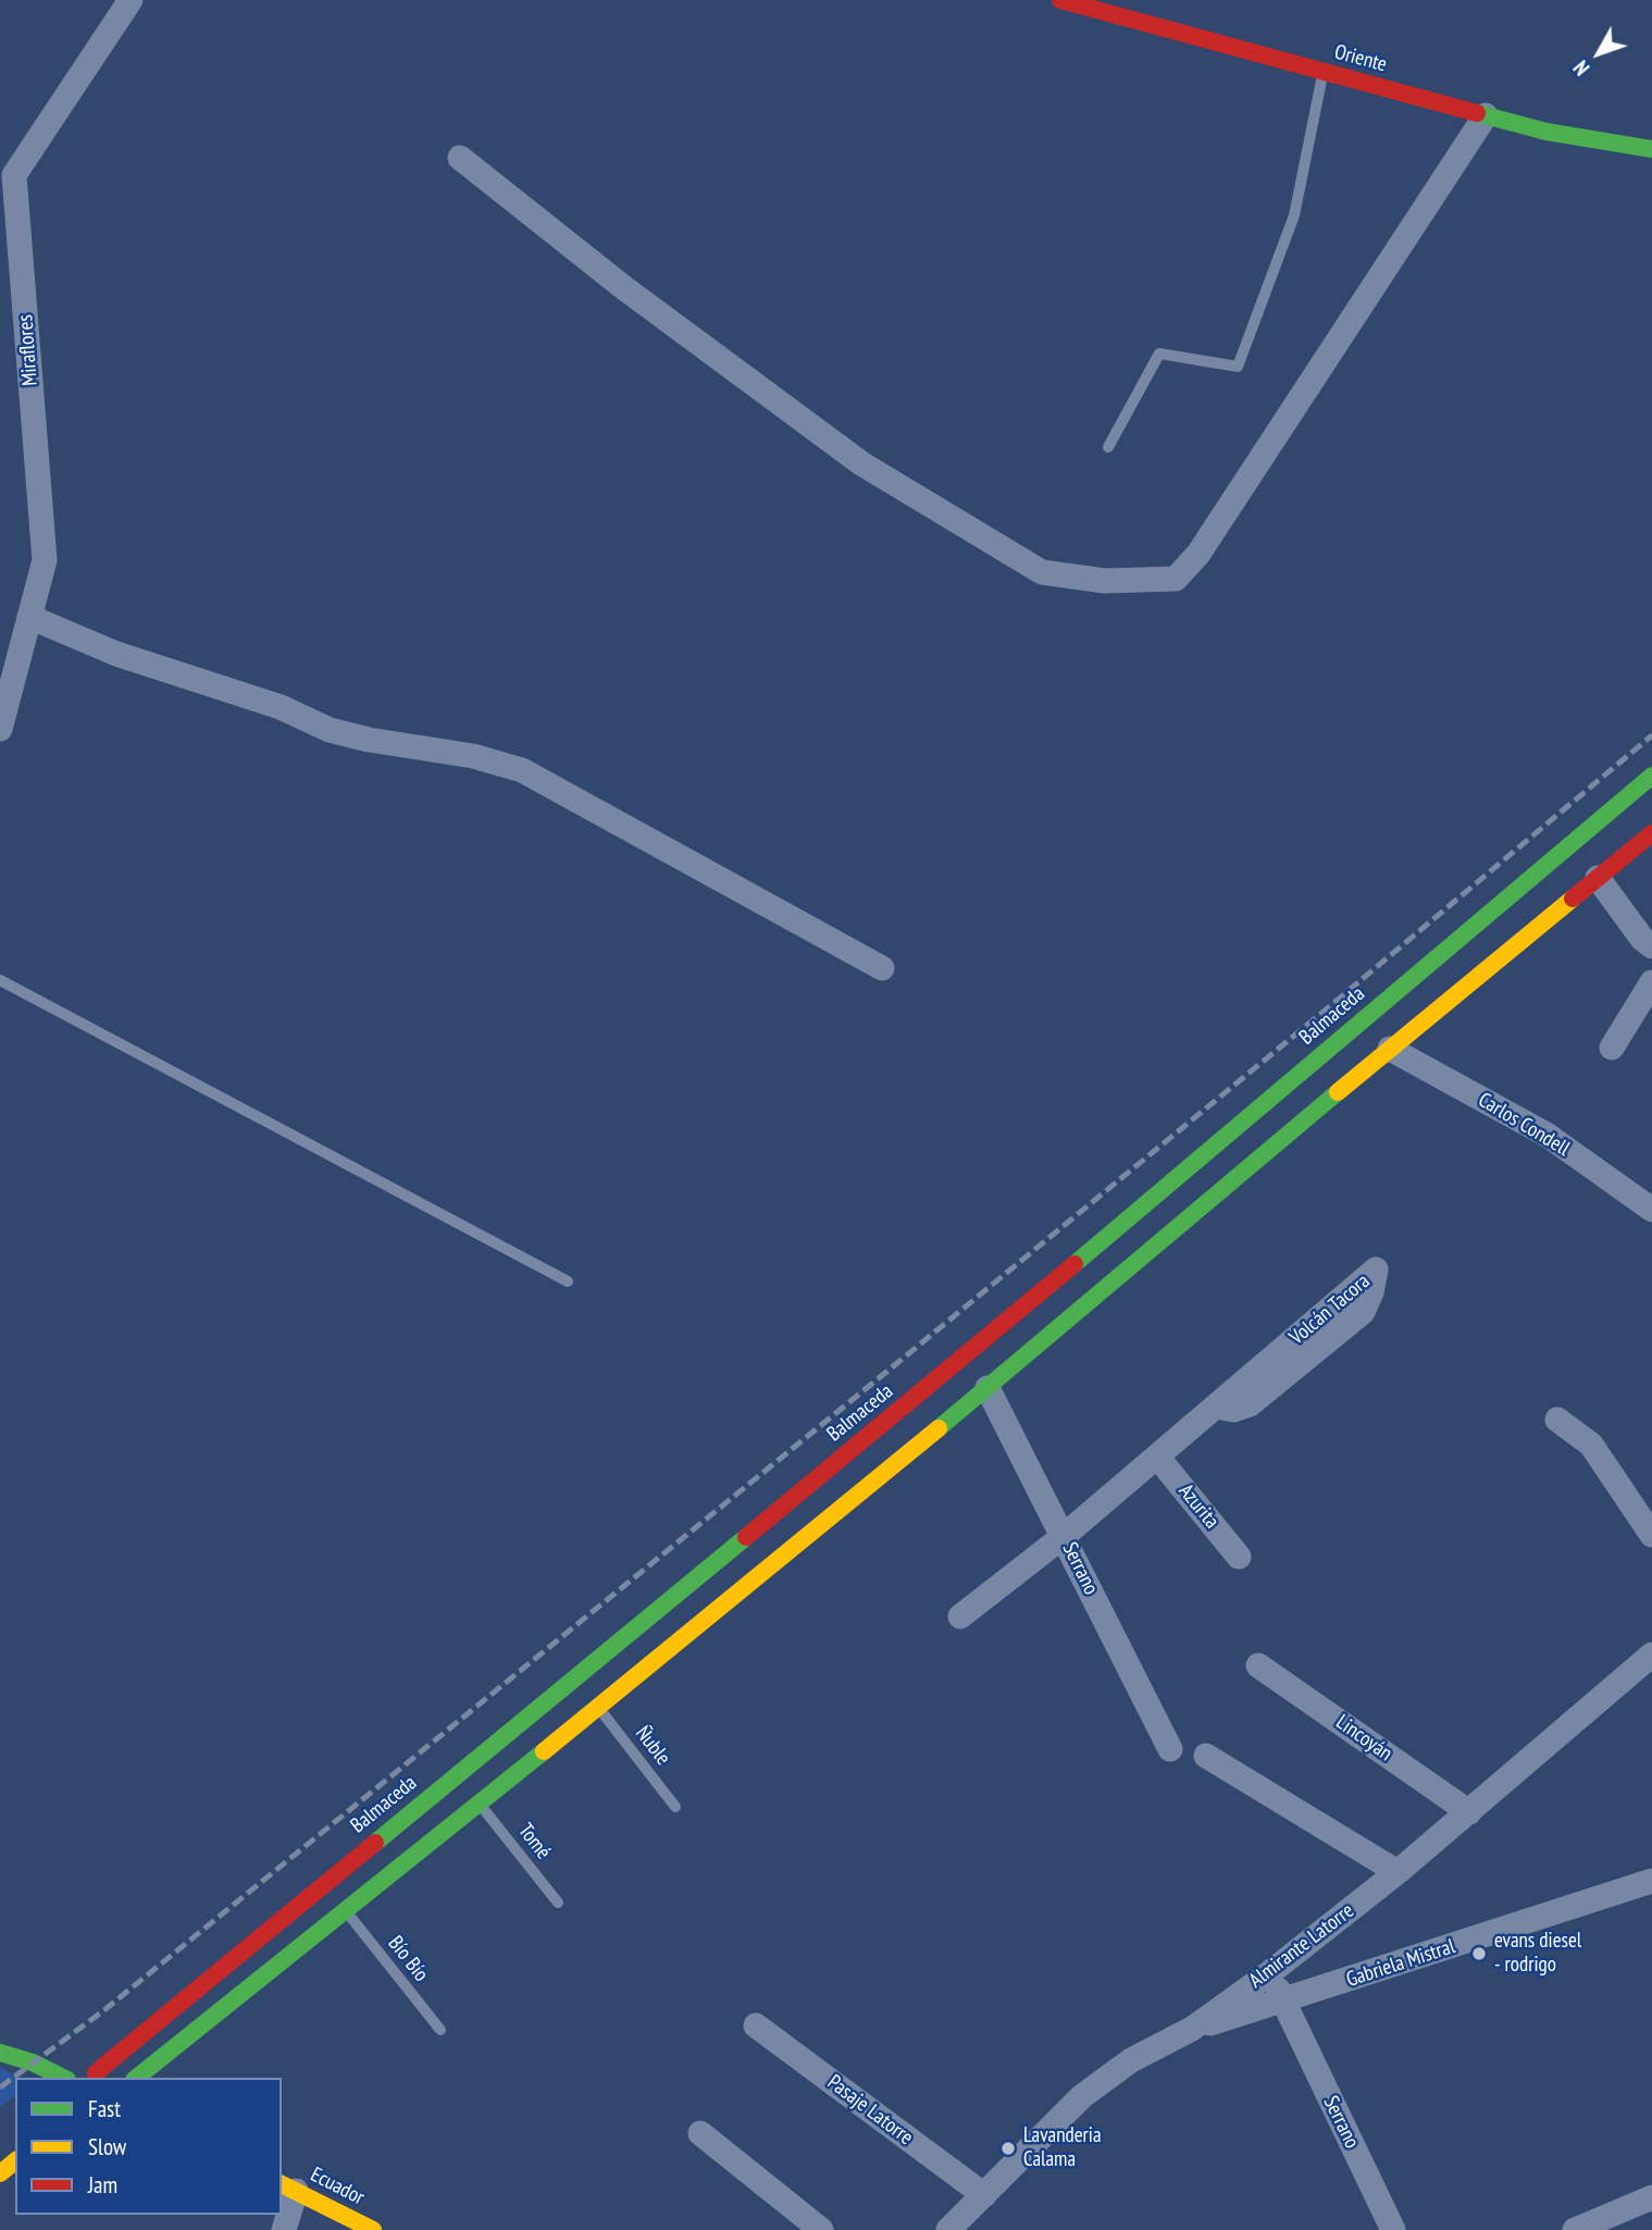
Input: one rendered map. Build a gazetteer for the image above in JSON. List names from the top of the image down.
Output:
{
  "streets": {
    "main road": ["Oriente", "Balmaceda", "Ecuador"],
    "street": [
      "Miraflores",
      "Carlos Condell",
      "Volcán Tacora",
      "Azurita",
      "Serrano",
      "Lincoyán",
      "Almirante Latorre",
      "Gabriela Mistral",
      "Pasaje Latorre"
    ],
    "lane": ["Ñuble", "Tomé", "Bío Bío"]
  },
  "crossings": [
    ["Volcán Tacora", "Azurita"],
    ["Volcán Tacora", "Serrano"],
    ["Serrano", "Almirante Latorre"],
    ["Serrano", "Gabriela Mistral"],
    ["Lincoyán", "Almirante Latorre"],
    ["Almirante Latorre", "Gabriela Mistral"],
    ["Almirante Latorre", "Pasaje Latorre"]
  ],
  "places": ["evans diesel - rodrigo", "Lavanderia Calama"],
  "legend": ["Fast", "Slow", "Jam"],
  "north": "bottom left"
}
